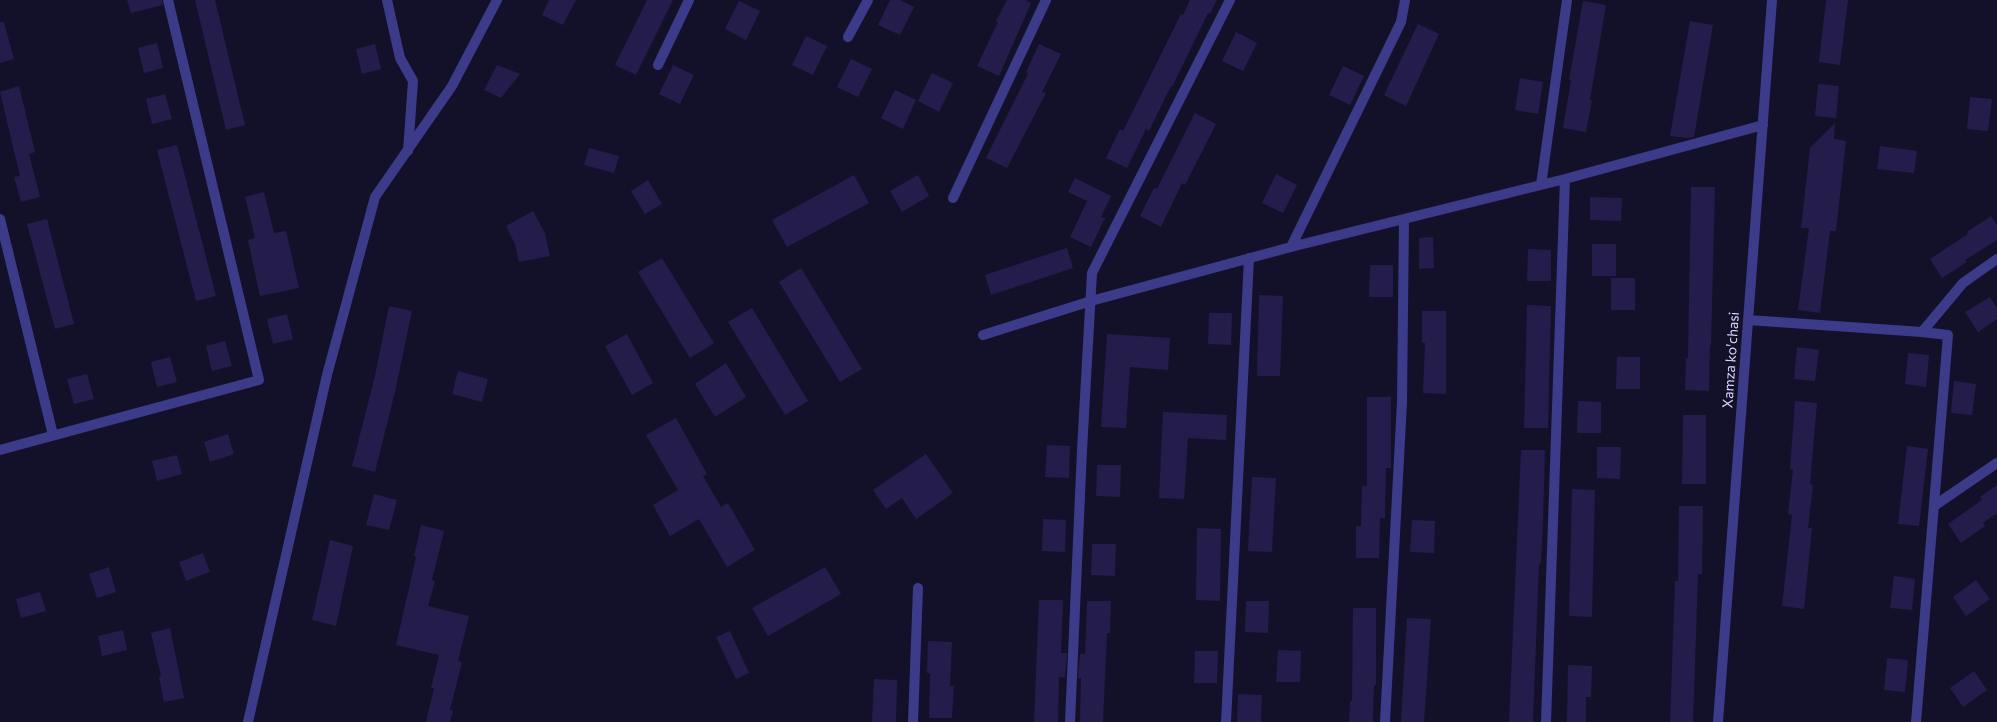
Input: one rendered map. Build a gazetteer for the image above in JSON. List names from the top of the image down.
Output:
{
  "streets": {
    "street": ["Xamza ko'chasi"]
  }
}
